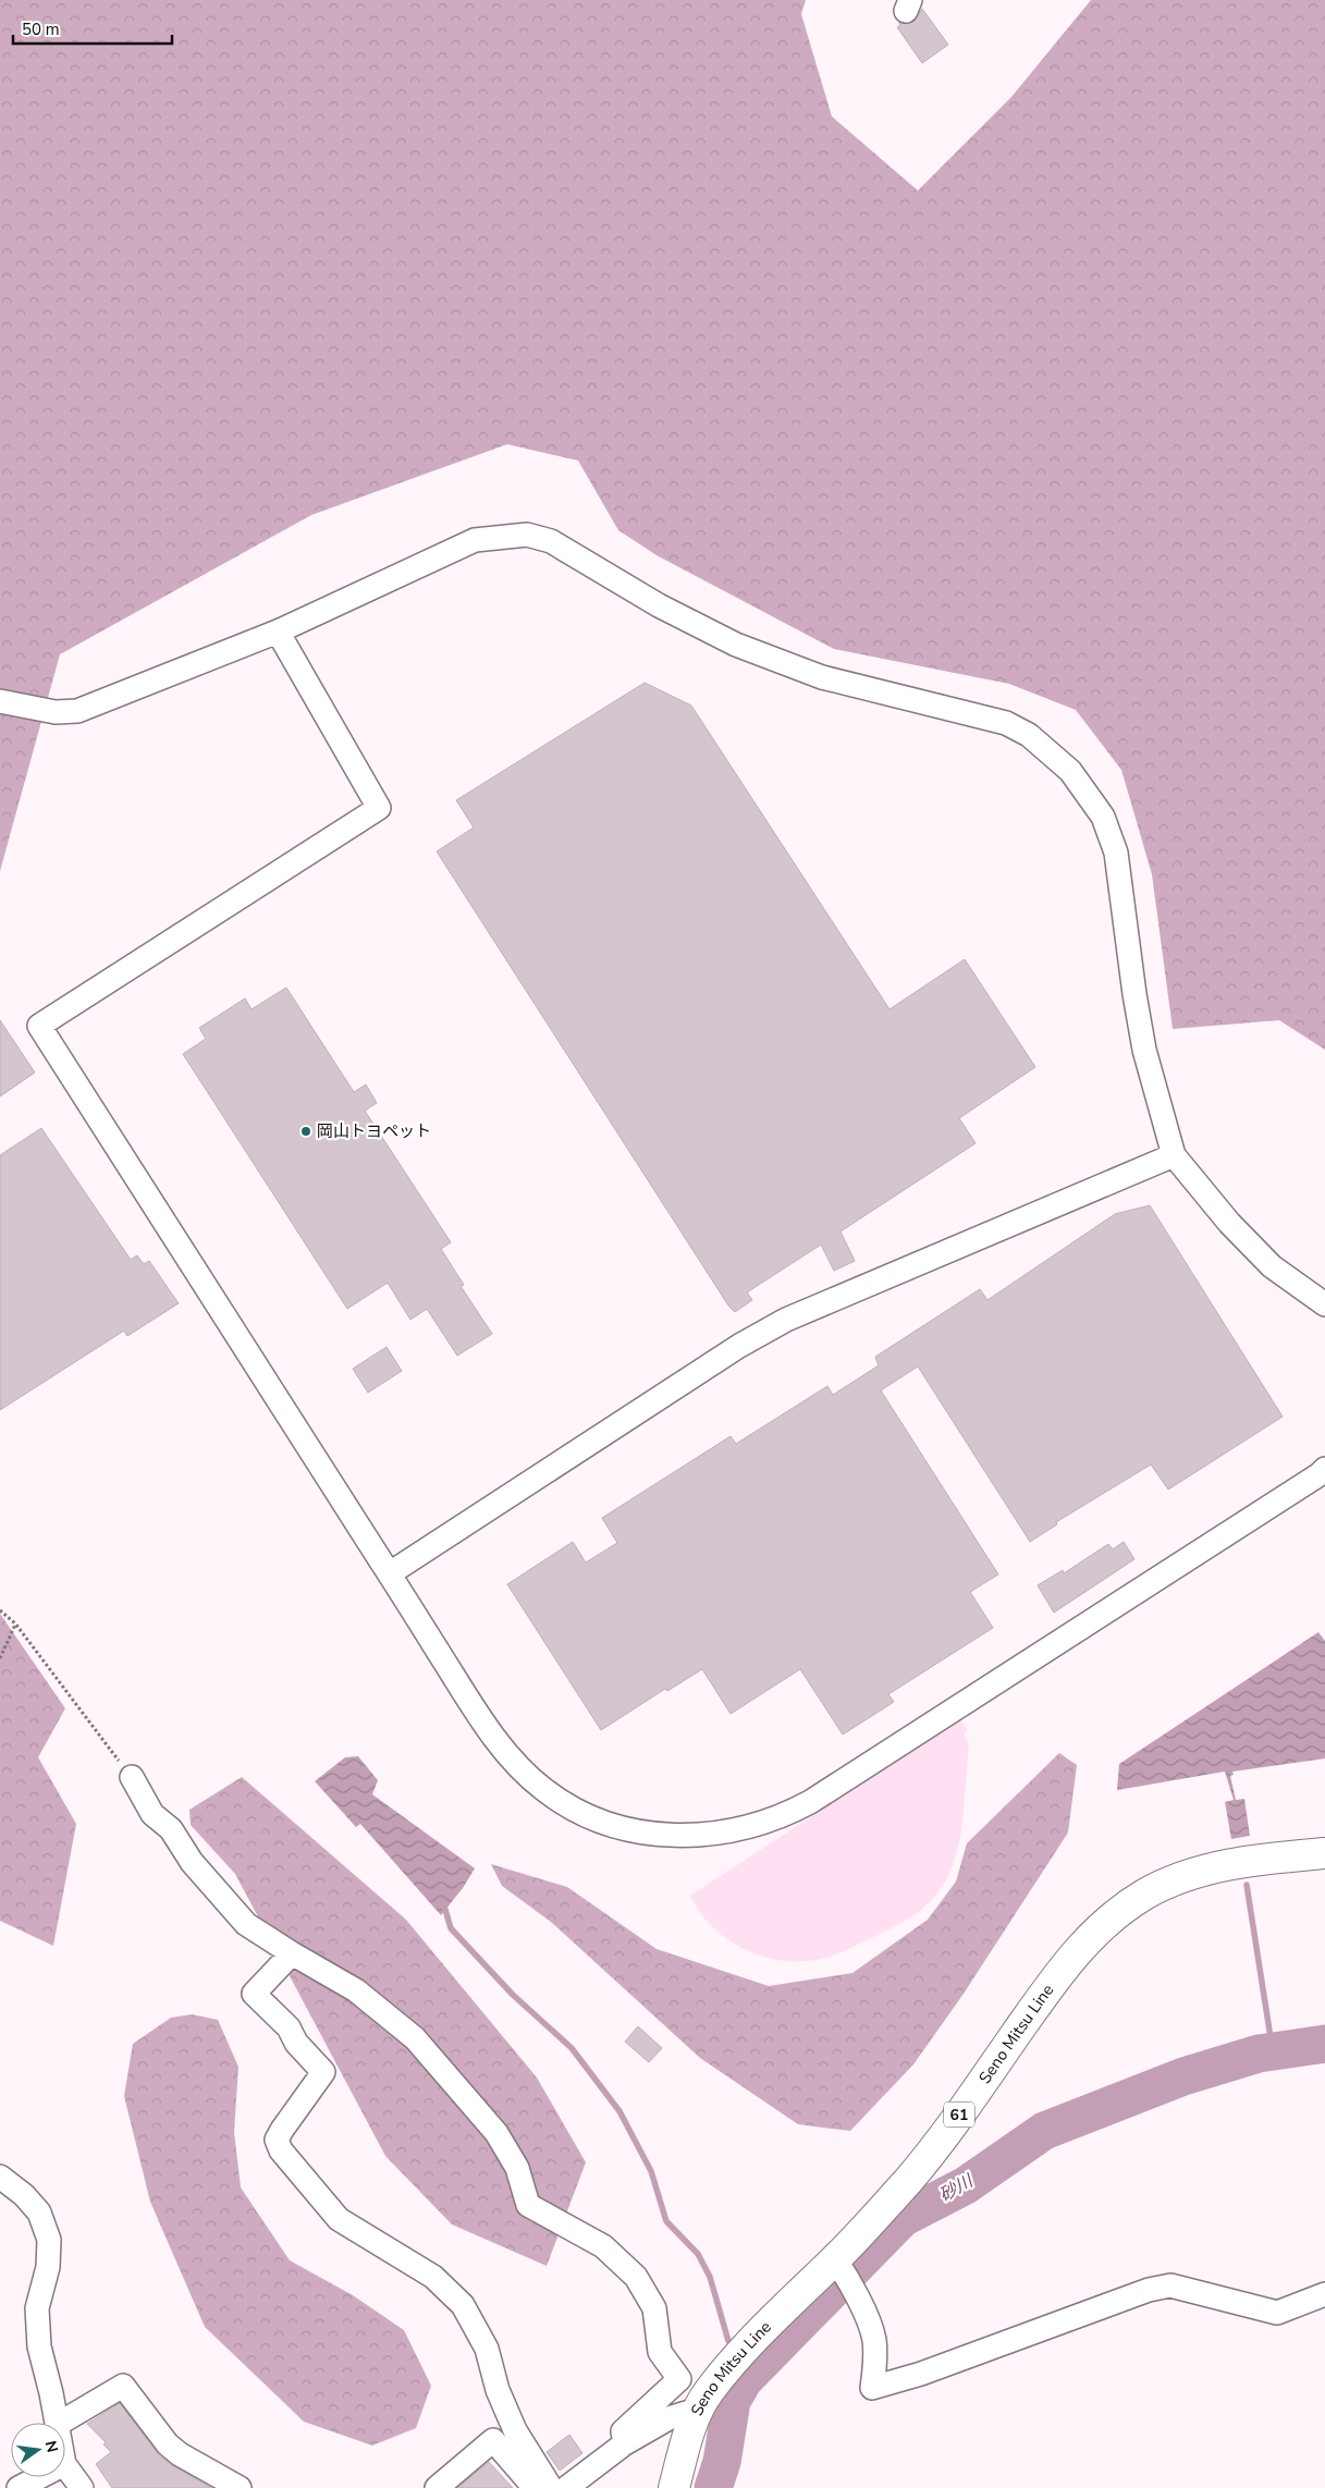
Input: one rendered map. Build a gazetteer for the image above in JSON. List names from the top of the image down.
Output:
{
  "streets": {
    "main road": ["Seno Mitsu Line", "61"]
  },
  "water": ["砂川"],
  "places": ["岡山トヨペット"],
  "scale_bar": "50 m",
  "north": "right"
}
